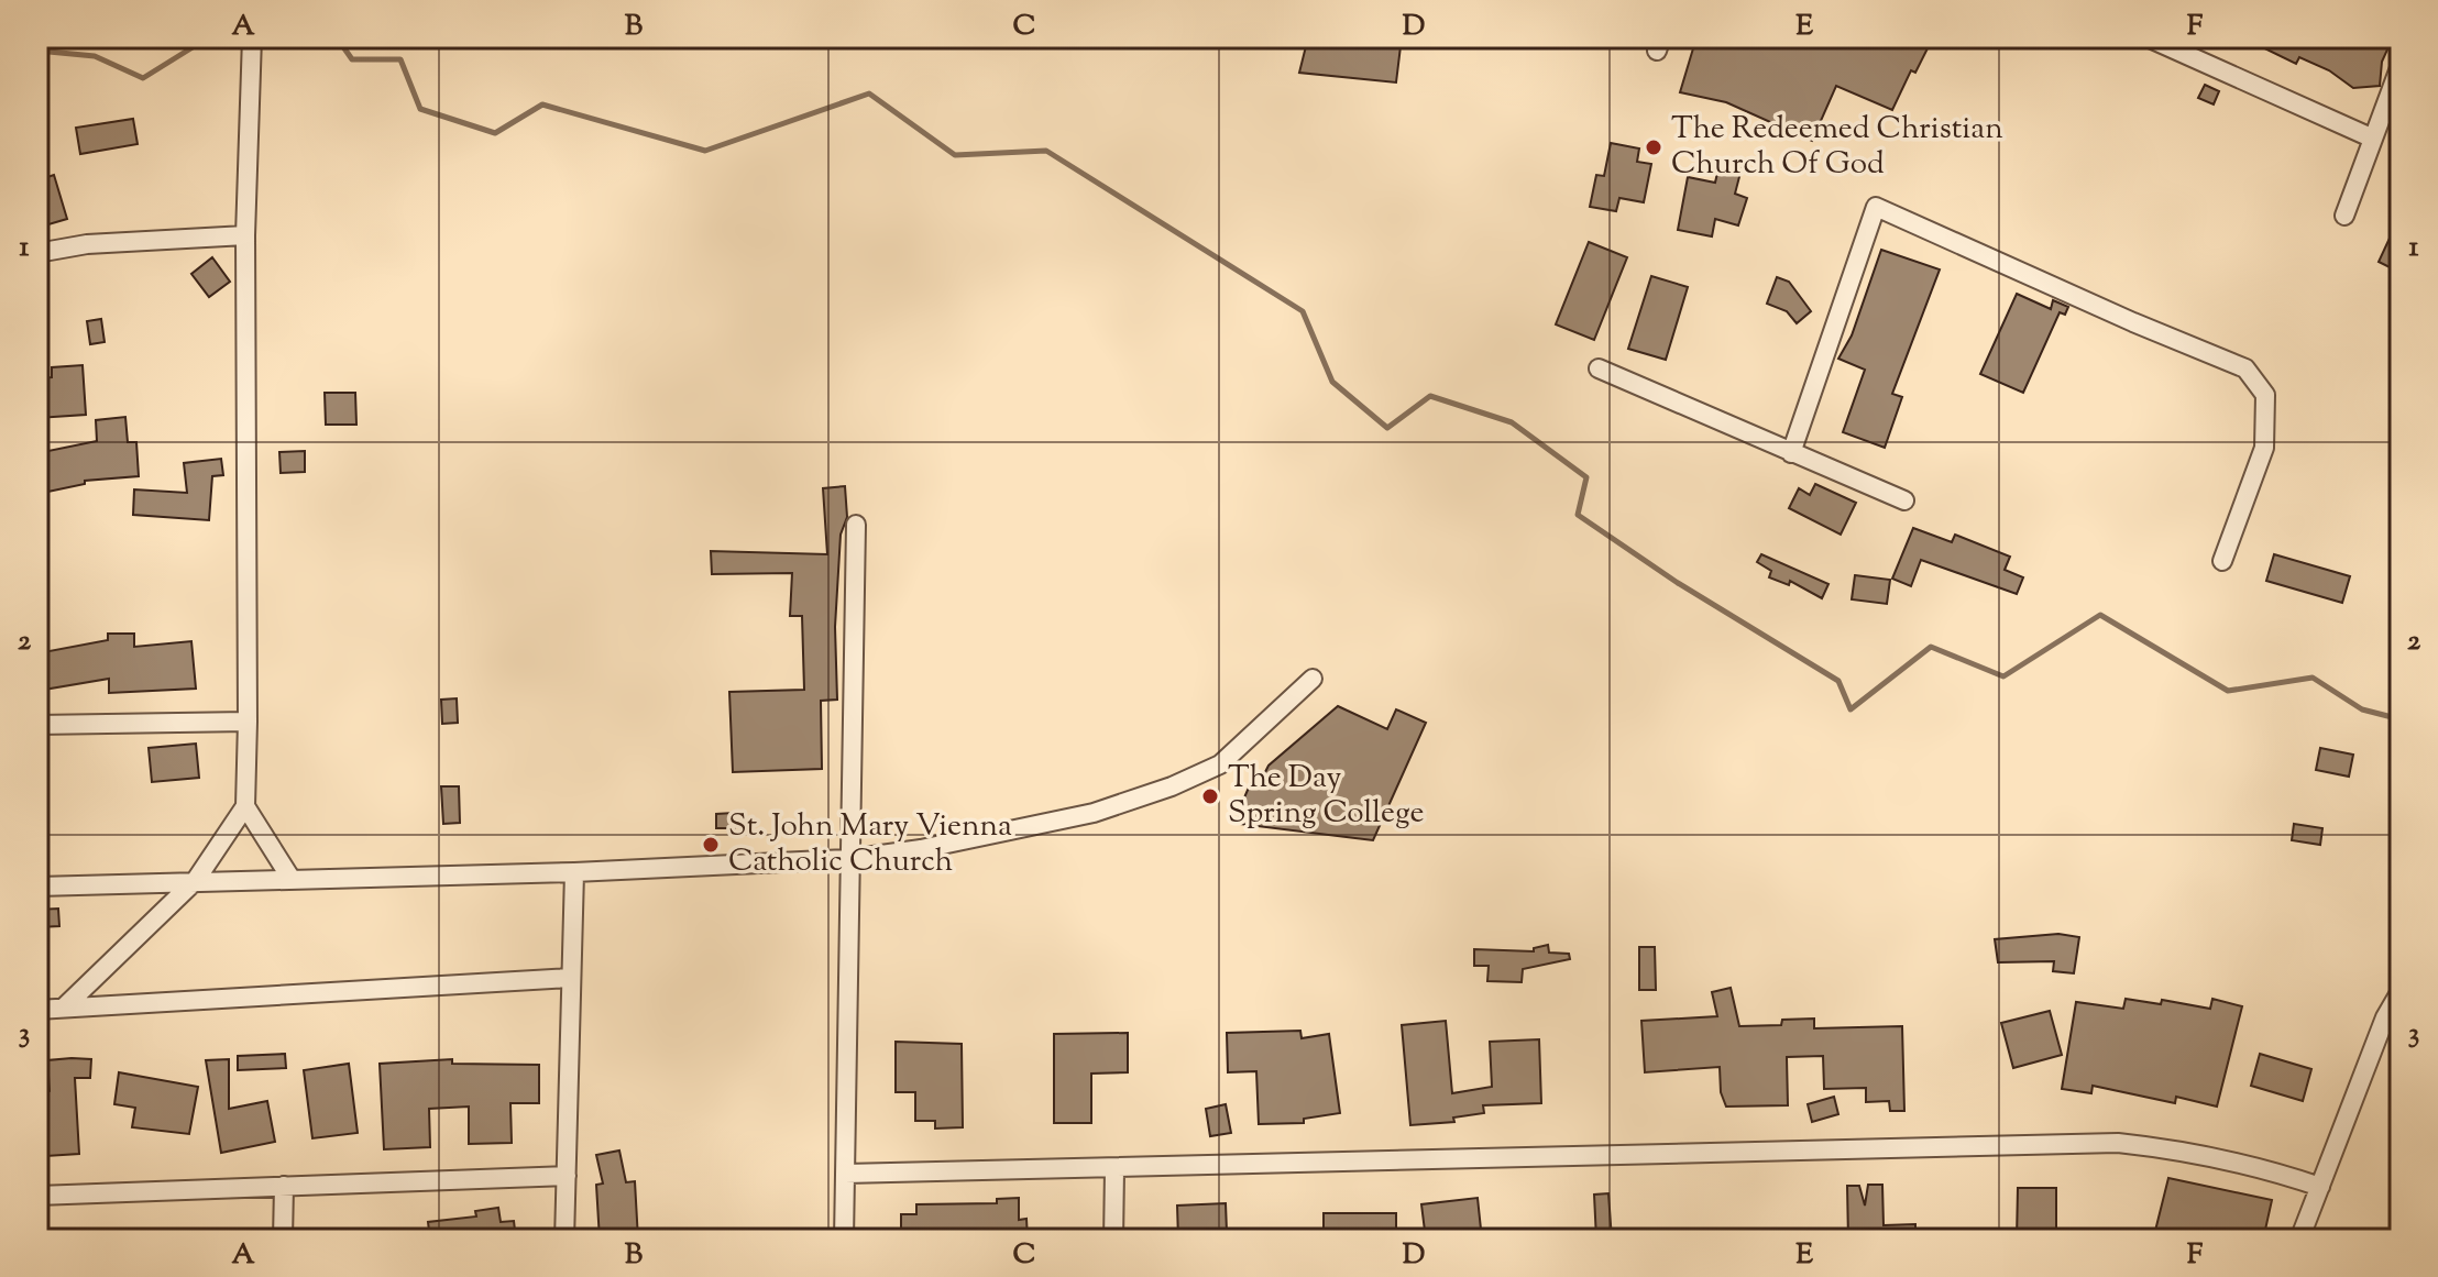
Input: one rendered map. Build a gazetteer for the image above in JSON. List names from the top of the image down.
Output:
{
  "places": ["The Redeemed Christian Church Of God", "The Day Spring College", "St. John Mary Vienna Catholic Church"],
  "grid": {
    "columns": [
      "A",
      "B",
      "C",
      "D",
      "E",
      "F"
    ],
    "rows": ["1", "2", "3"]
  }
}
